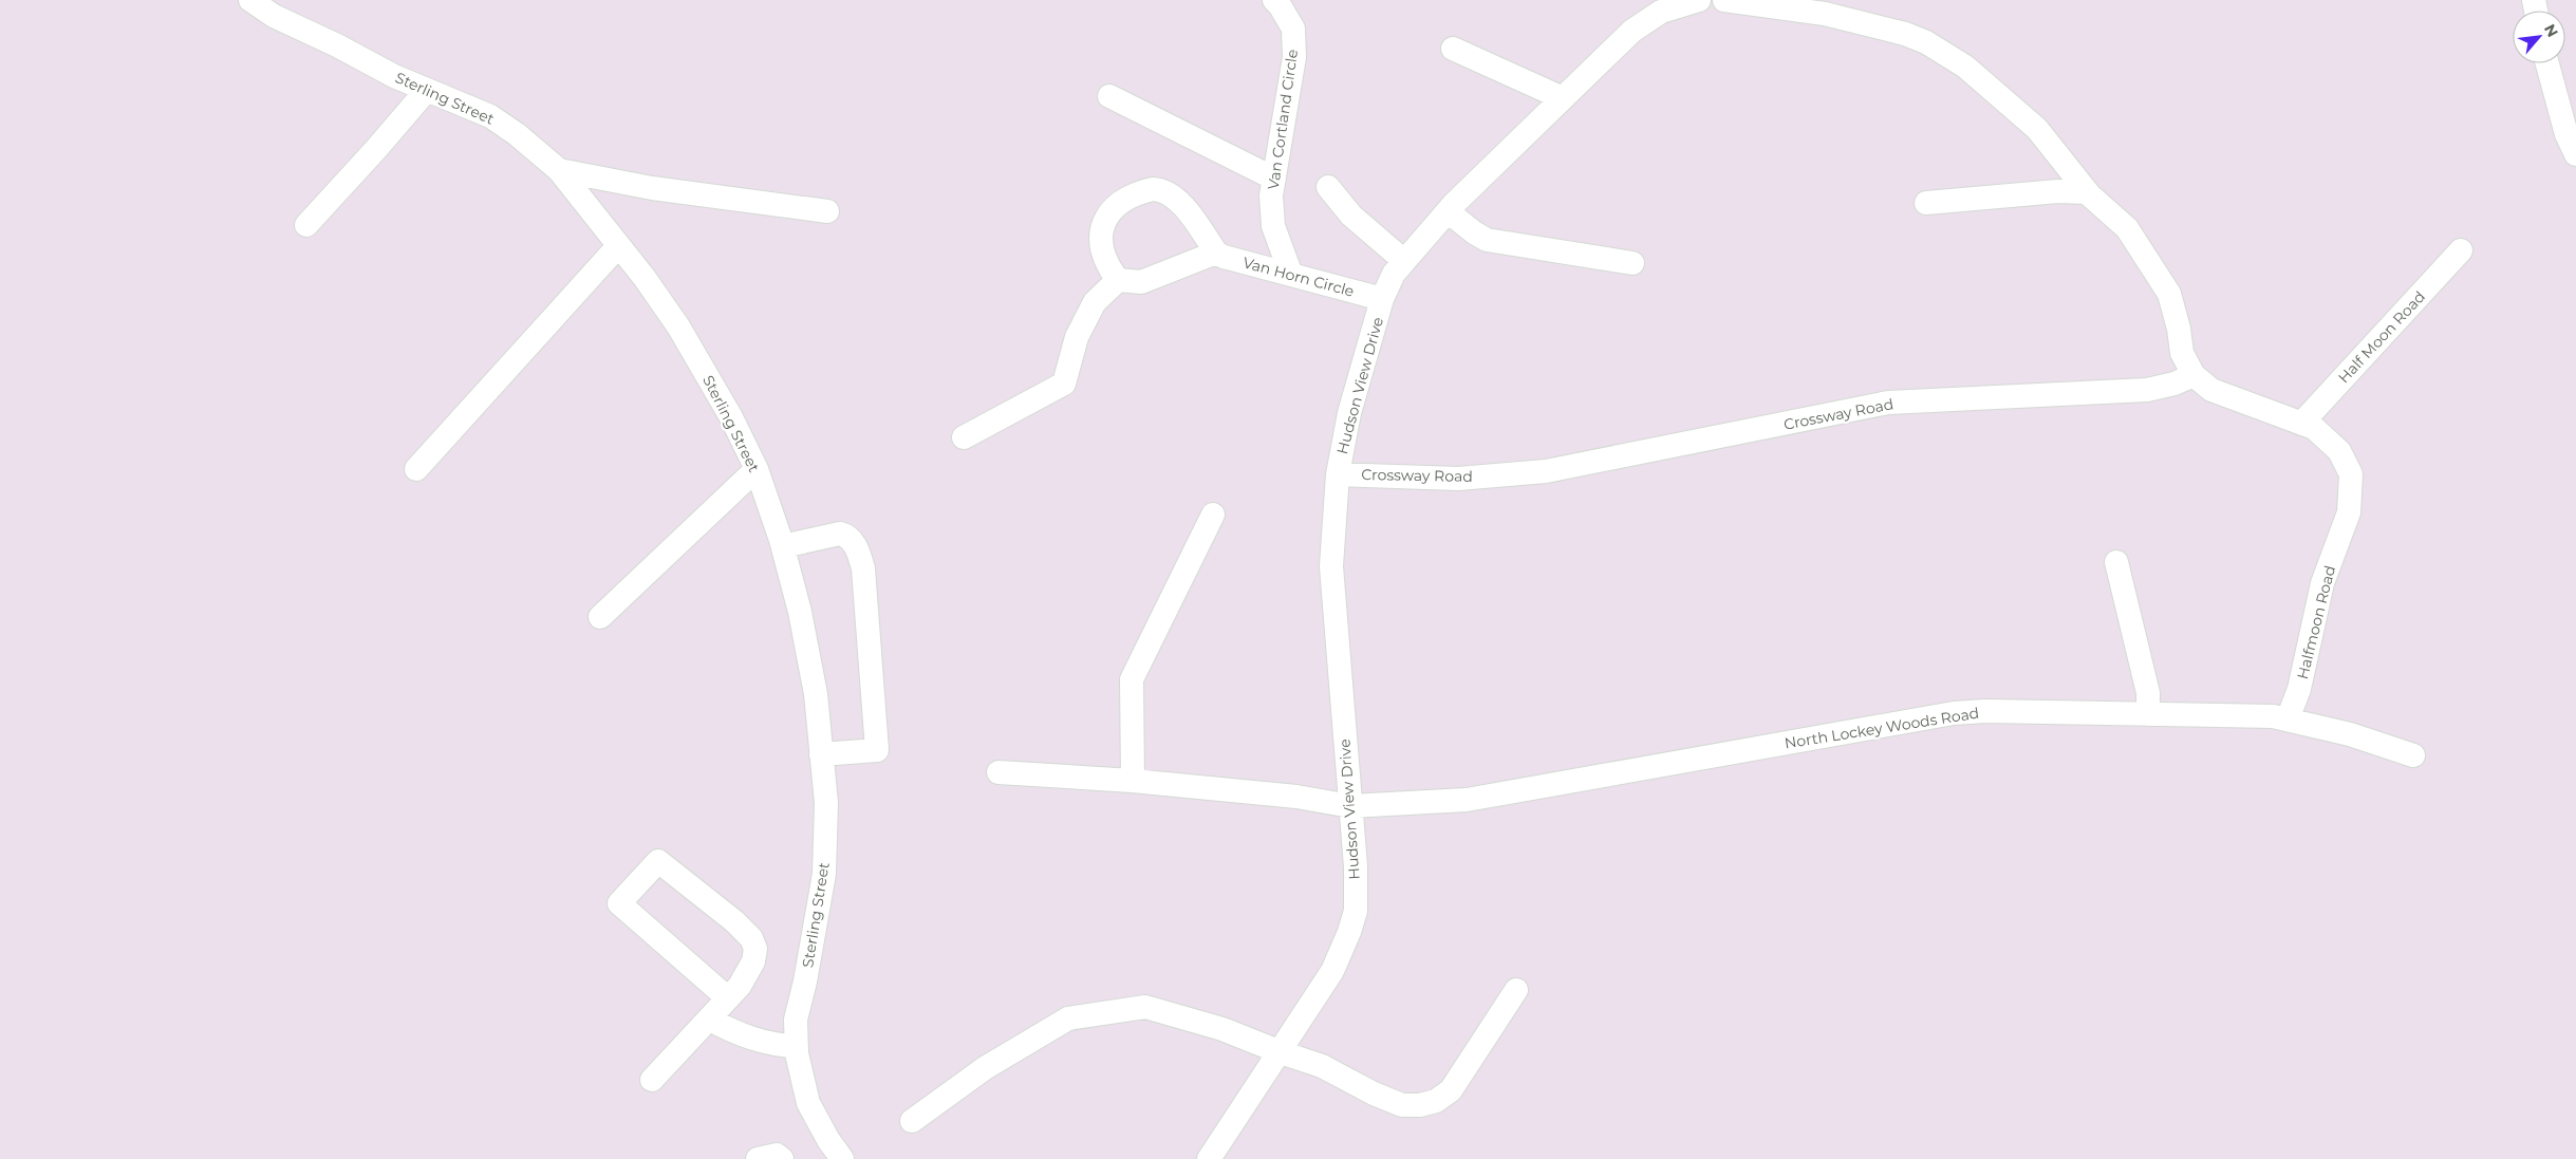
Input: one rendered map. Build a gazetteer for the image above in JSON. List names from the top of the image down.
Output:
{
  "streets": {
    "street": [
      "Sterling Street",
      "Van Cortland Circle",
      "Van Horn Circle",
      "Half Moon Road",
      "Hudson View Drive",
      "Crossway Road",
      "Halfmoon Road",
      "North Lockey Woods Road"
    ]
  },
  "crossings": [
    ["Van Cortland Circle", "Van Horn Circle"],
    ["Van Horn Circle", "Hudson View Drive"],
    ["Half Moon Road", "Halfmoon Road"],
    ["Hudson View Drive", "Crossway Road"],
    ["Hudson View Drive", "North Lockey Woods Road"],
    ["Halfmoon Road", "North Lockey Woods Road"]
  ],
  "north": "top right"
}
